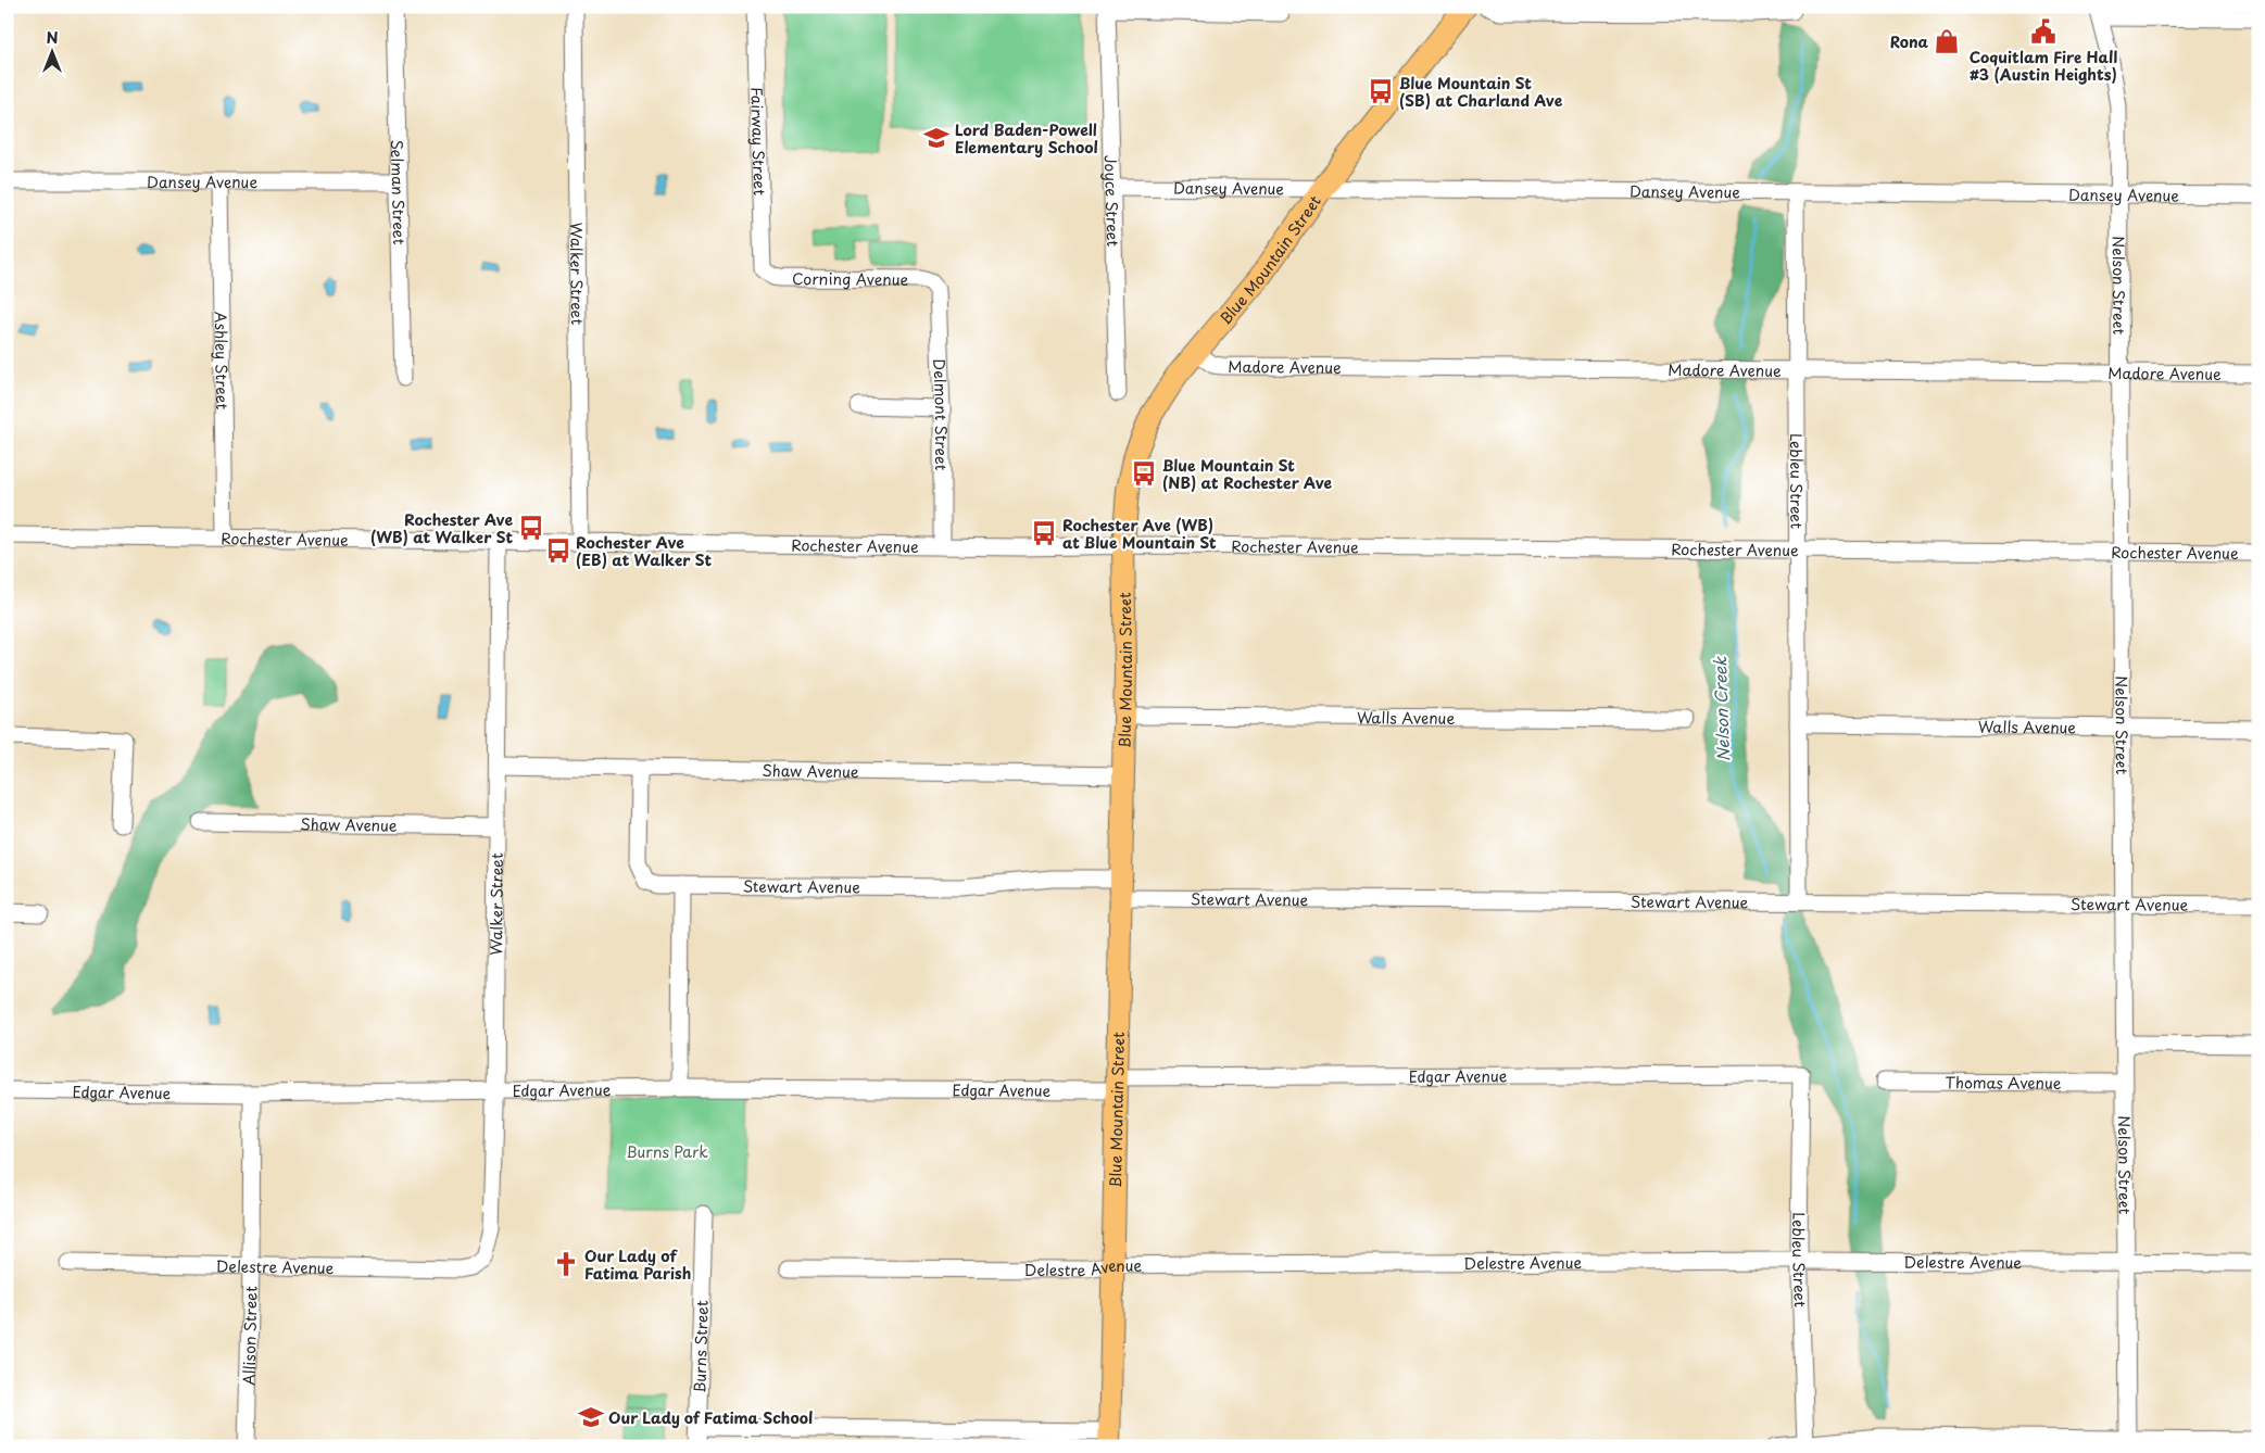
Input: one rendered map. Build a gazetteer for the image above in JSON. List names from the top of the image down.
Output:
{
  "streets": {
    "main road": ["Blue Mountain Street"],
    "street": [
      "Fairway Street",
      "Dansey Avenue",
      "Selman Street",
      "Joyce Street",
      "Walker Street",
      "Corning Avenue",
      "Nelson Street",
      "Ashley Street",
      "Madore Avenue",
      "Delmont Street",
      "Lebleu Street",
      "Rochester Avenue",
      "Walls Avenue",
      "Shaw Avenue",
      "Stewart Avenue",
      "Edgar Avenue",
      "Thomas Avenue",
      "Delestre Avenue",
      "Allison Street",
      "Burns Street"
    ]
  },
  "crossings": [
    ["Fairway Street", "Corning Avenue"],
    ["Dansey Avenue", "Selman Street"],
    ["Dansey Avenue", "Joyce Street"],
    ["Dansey Avenue", "Blue Mountain Street"],
    ["Dansey Avenue", "Nelson Street"],
    ["Dansey Avenue", "Ashley Street"],
    ["Dansey Avenue", "Lebleu Street"],
    ["Blue Mountain Street", "Madore Avenue"],
    ["Blue Mountain Street", "Rochester Avenue"],
    ["Blue Mountain Street", "Walls Avenue"],
    ["Blue Mountain Street", "Shaw Avenue"],
    ["Blue Mountain Street", "Stewart Avenue"],
    ["Blue Mountain Street", "Edgar Avenue"],
    ["Blue Mountain Street", "Delestre Avenue"],
    ["Walker Street", "Rochester Avenue"],
    ["Walker Street", "Shaw Avenue"],
    ["Walker Street", "Edgar Avenue"],
    ["Walker Street", "Delestre Avenue"],
    ["Corning Avenue", "Delmont Street"],
    ["Nelson Street", "Madore Avenue"],
    ["Nelson Street", "Rochester Avenue"],
    ["Nelson Street", "Walls Avenue"],
    ["Nelson Street", "Stewart Avenue"],
    ["Nelson Street", "Thomas Avenue"],
    ["Nelson Street", "Delestre Avenue"],
    ["Ashley Street", "Rochester Avenue"],
    ["Madore Avenue", "Lebleu Street"],
    ["Delmont Street", "Rochester Avenue"],
    ["Lebleu Street", "Rochester Avenue"],
    ["Lebleu Street", "Walls Avenue"],
    ["Lebleu Street", "Stewart Avenue"],
    ["Lebleu Street", "Edgar Avenue"],
    ["Lebleu Street", "Delestre Avenue"],
    ["Shaw Avenue", "Stewart Avenue"],
    ["Edgar Avenue", "Allison Street"],
    ["Delestre Avenue", "Allison Street"]
  ],
  "water": ["Nelson Creek"],
  "parks": ["Burns Park"],
  "places": {
    "public building": ["Coquitlam Fire Hall #3 (Austin Heights)"],
    "shop": ["Rona"],
    "bus stop": [
      "Blue Mountain St (SB) at Charland Ave",
      "Blue Mountain St (NB) at Rochester Ave",
      "Rochester Ave (WB) at Walker St",
      "Rochester Ave (WB) at Blue Mountain St",
      "Rochester Ave (EB) at Walker St"
    ],
    "school or university": ["Lord Baden-Powell Elementary School", "Our Lady of Fatima School"],
    "church": ["Our Lady of Fatima Parish"]
  },
  "north": "top"
}
